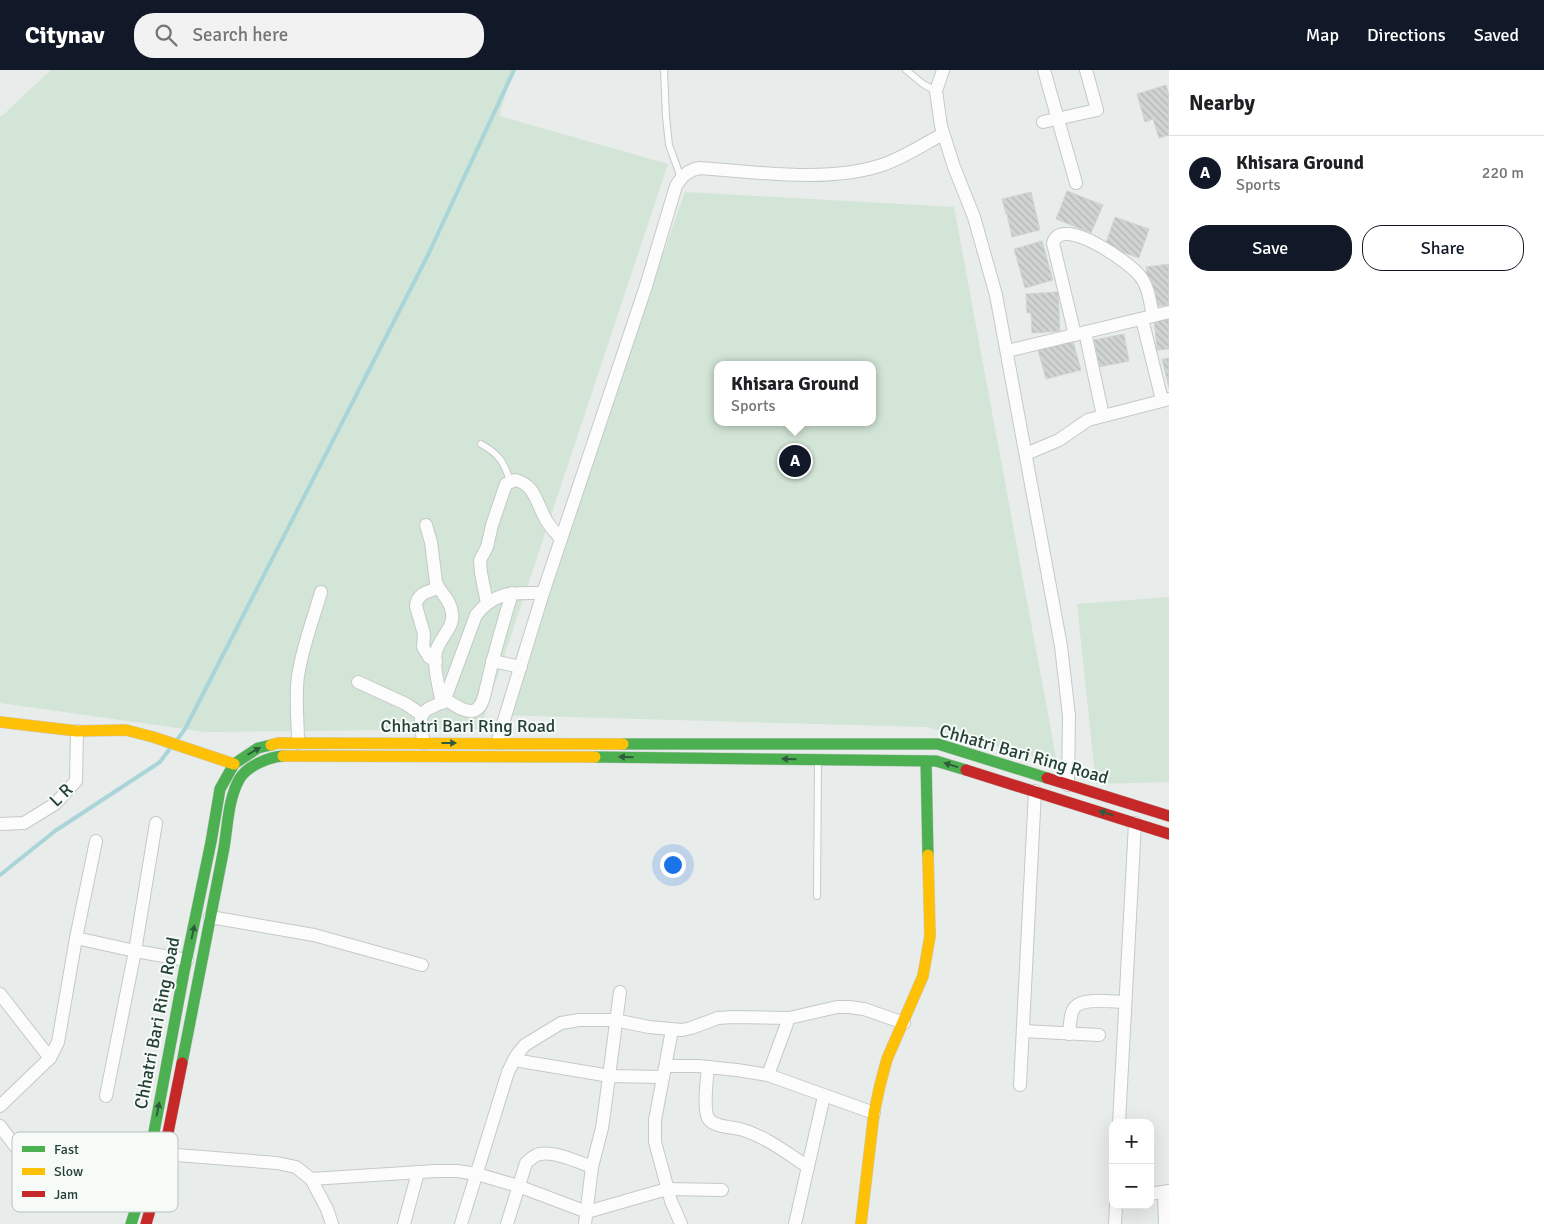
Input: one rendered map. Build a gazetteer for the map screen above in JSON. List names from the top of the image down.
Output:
{
  "streets": {
    "main road": ["Chhatri Bari Ring Road"],
    "street": ["L R"]
  },
  "legend": ["Fast", "Slow", "Jam"],
  "page": {
    "header": "Citynav",
    "search": "Search here",
    "nav": ["Map", "Directions", "Saved"],
    "heading": "Nearby",
    "list": [
      {
        "mark": "A",
        "name": "Khisara Ground",
        "note": "Sports",
        "value": "220 m"
      }
    ],
    "buttons": ["Save", "Share"],
    "popup": ["Khisara Ground", "Sports"],
    "pins": "A",
    "map_buttons": ["+", "−"]
  }
}
